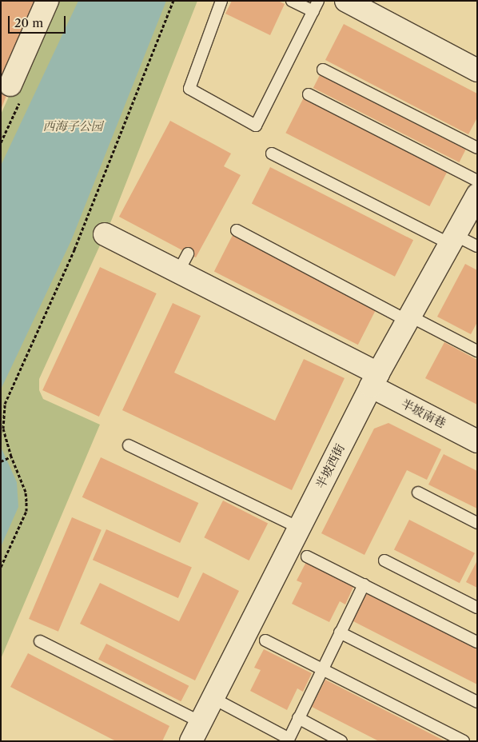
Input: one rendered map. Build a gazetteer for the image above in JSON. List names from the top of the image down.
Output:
{
  "streets": {
    "street": ["半坡南巷", "半坡西街"]
  },
  "crossings": [
    ["半坡南巷", "半坡西街"]
  ],
  "parks": ["西海子公园"],
  "scale_bar": "20 m"
}
